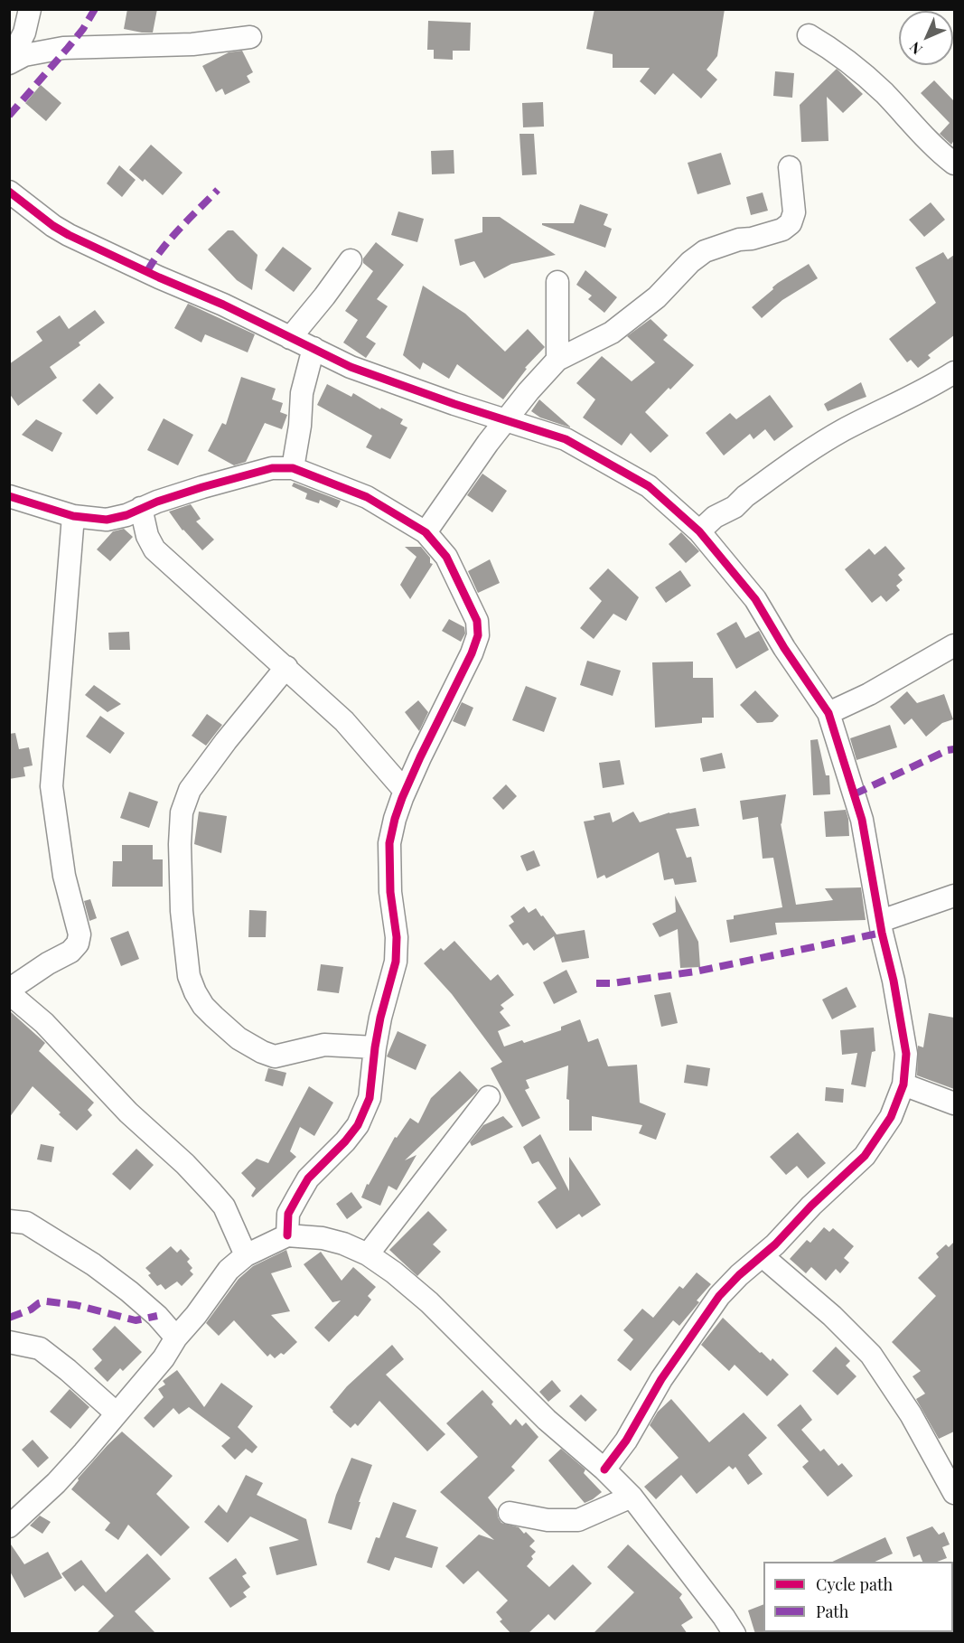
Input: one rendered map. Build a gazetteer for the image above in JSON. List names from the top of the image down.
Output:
{
  "legend": ["Cycle path", "Path"],
  "north": "bottom left"
}
